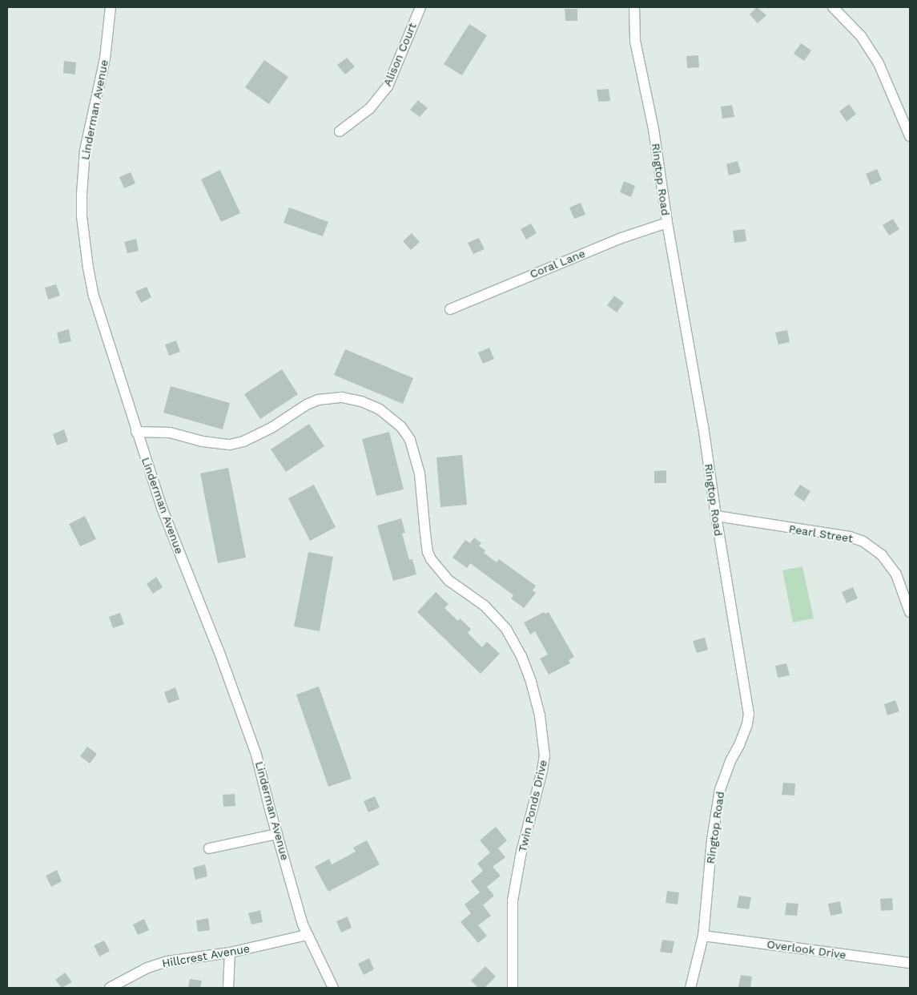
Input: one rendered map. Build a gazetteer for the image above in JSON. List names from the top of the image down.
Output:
{
  "streets": {
    "street": [
      "Alison Court",
      "Linderman Avenue",
      "Ringtop Road",
      "Coral Lane",
      "Pearl Street",
      "Twin Ponds Drive",
      "Overlook Drive",
      "Hillcrest Avenue"
    ]
  },
  "crossings": [
    ["Linderman Avenue", "Twin Ponds Drive"],
    ["Linderman Avenue", "Hillcrest Avenue"],
    ["Ringtop Road", "Coral Lane"],
    ["Ringtop Road", "Pearl Street"],
    ["Ringtop Road", "Overlook Drive"]
  ]
}
